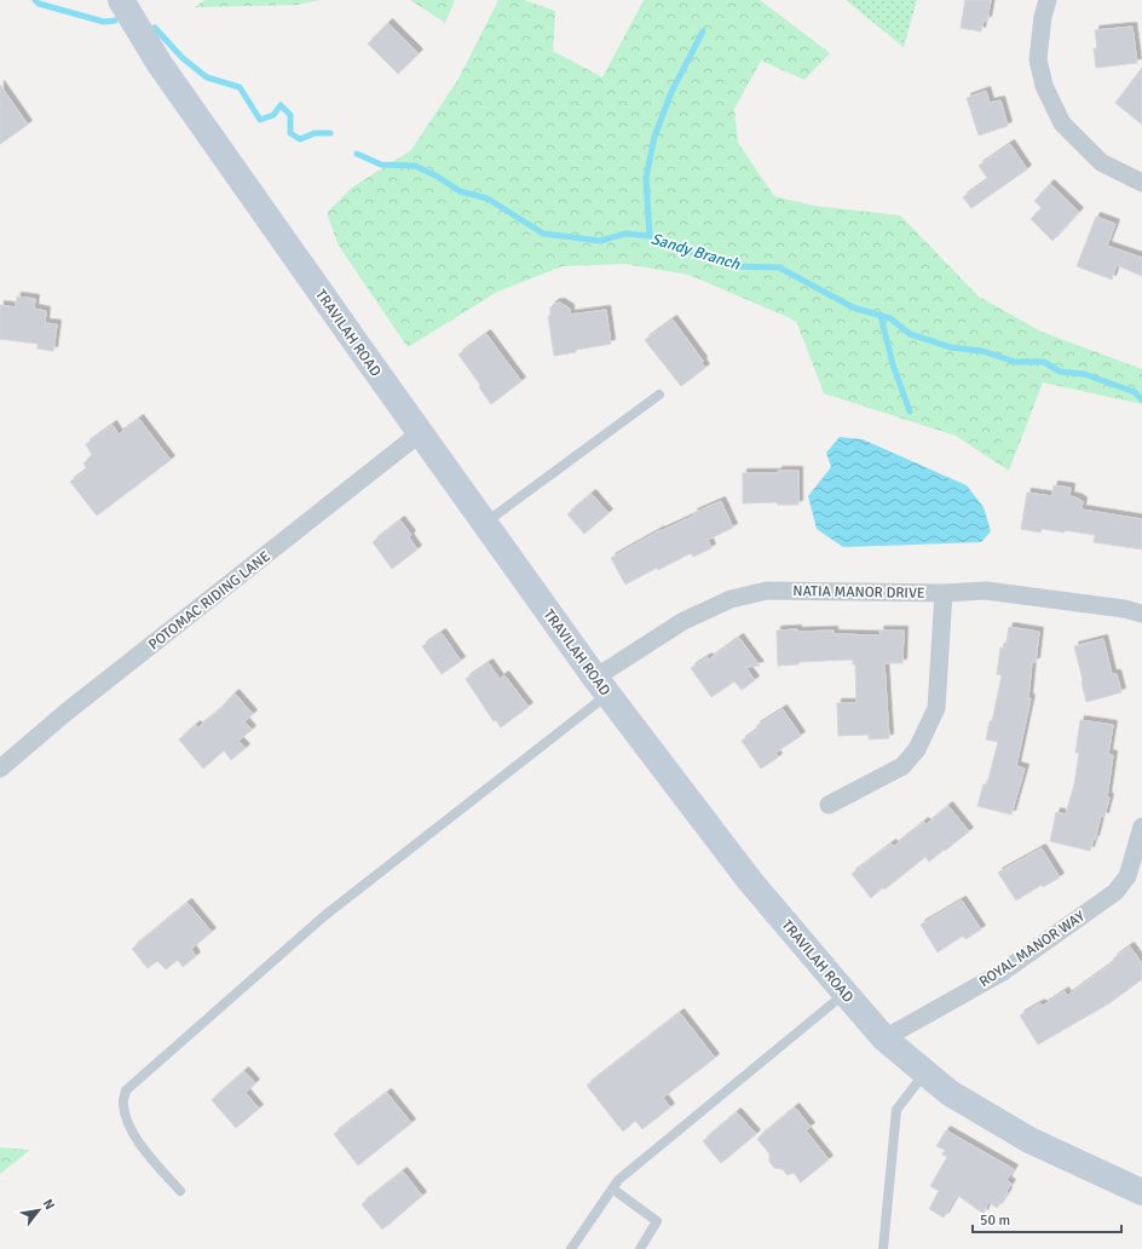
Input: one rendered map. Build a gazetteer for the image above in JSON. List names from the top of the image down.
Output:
{
  "streets": {
    "main road": ["TRAVILAH ROAD"],
    "street": ["NATIA MANOR DRIVE", "POTOMAC RIDING LANE", "ROYAL MANOR WAY"]
  },
  "crossings": [
    ["TRAVILAH ROAD", "NATIA MANOR DRIVE"],
    ["TRAVILAH ROAD", "POTOMAC RIDING LANE"],
    ["TRAVILAH ROAD", "ROYAL MANOR WAY"]
  ],
  "water": ["Sandy Branch"],
  "scale_bar": "50 m",
  "north": "top right"
}
